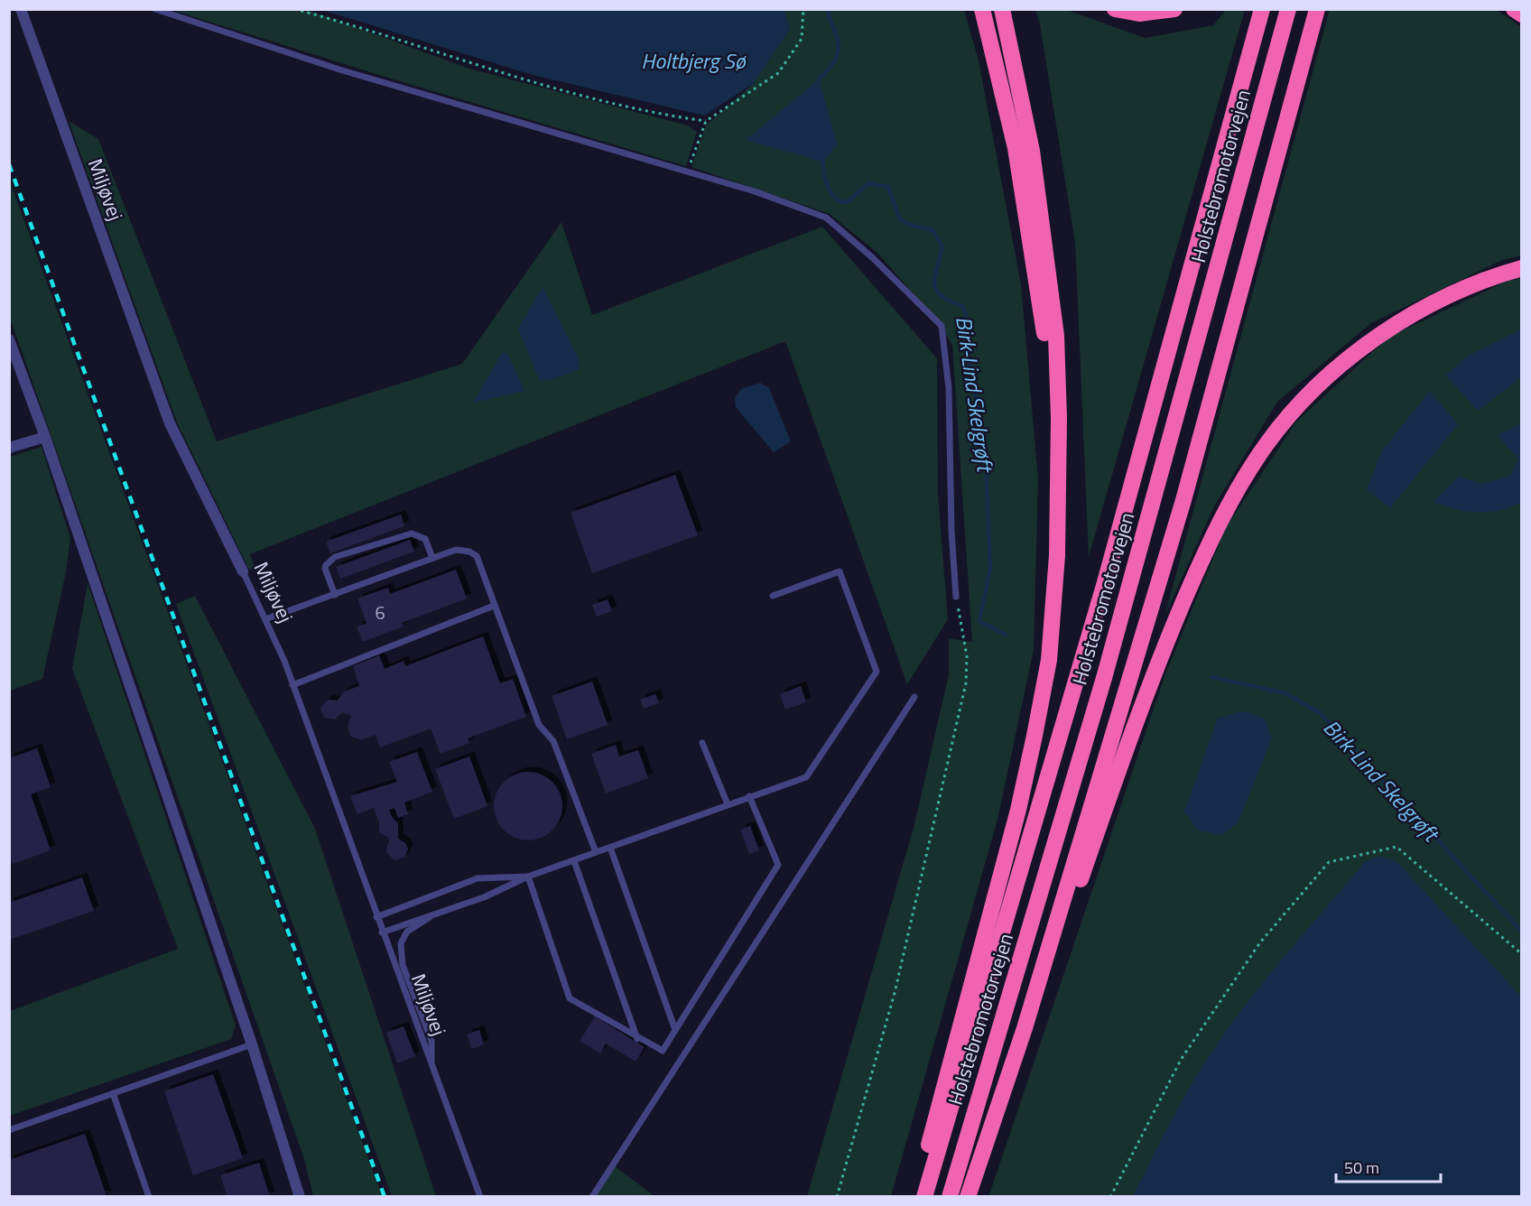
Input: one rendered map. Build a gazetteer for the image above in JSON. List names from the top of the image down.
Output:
{
  "streets": {
    "highway": ["Holstebromotorvejen"],
    "street": ["Miljøvej"]
  },
  "water": ["Holtbjerg Sø", "Birk-Lind Skelgrøft"],
  "house_numbers": ["6"],
  "scale_bar": "50 m"
}
